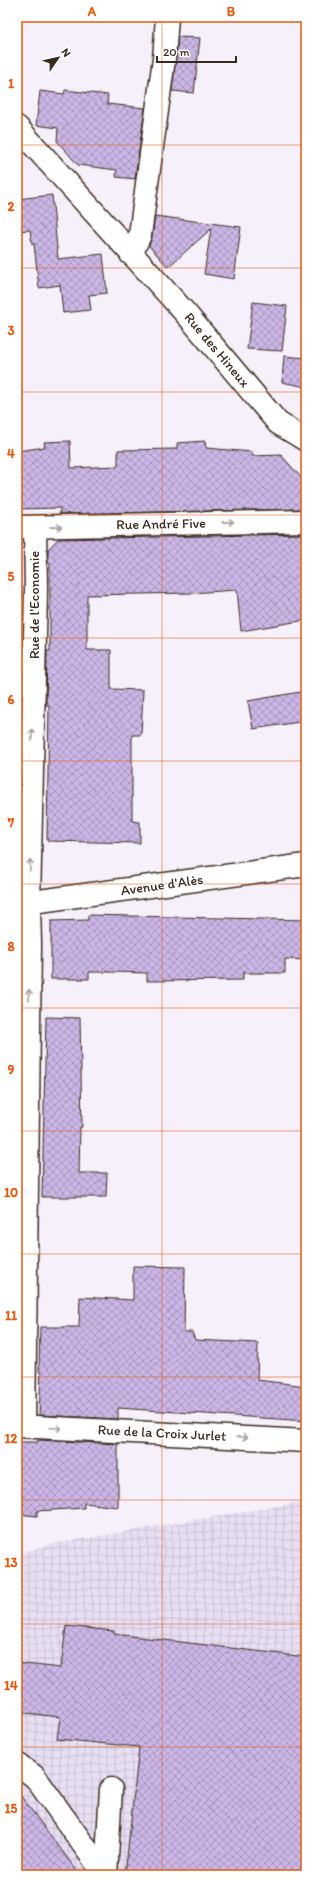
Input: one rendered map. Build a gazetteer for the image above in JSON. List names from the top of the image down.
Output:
{
  "streets": {
    "street": [
      "Rue des Hineux",
      "Rue André Five",
      "Rue de l'Economie",
      "Avenue d'Alès",
      "Rue de la Croix Jurlet"
    ]
  },
  "crossings": [
    ["Rue André Five", "Rue de l'Economie"],
    ["Rue de l'Economie", "Avenue d'Alès"],
    ["Rue de l'Economie", "Rue de la Croix Jurlet"]
  ],
  "one_way": ["Rue André Five", "Rue de l'Economie", "Rue de la Croix Jurlet"],
  "scale_bar": "20 m",
  "north": "top right",
  "grid": {
    "columns": ["A", "B"],
    "rows": [
      "1",
      "2",
      "3",
      "4",
      "5",
      "6",
      "7",
      "8",
      "9",
      "10",
      "11",
      "12",
      "13",
      "14",
      "15"
    ]
  }
}
